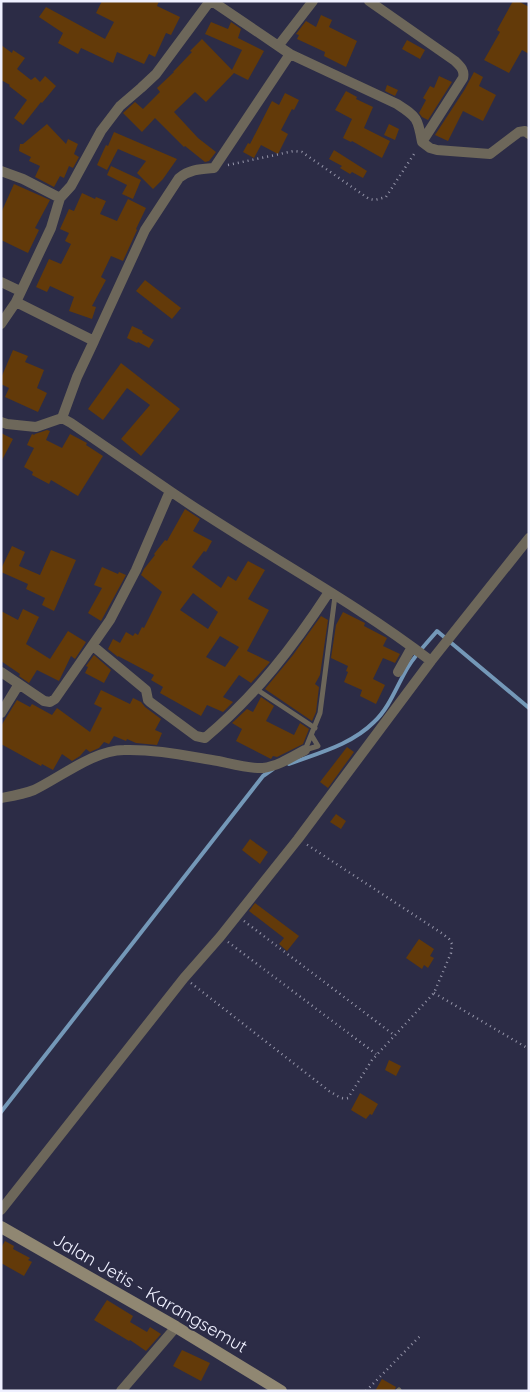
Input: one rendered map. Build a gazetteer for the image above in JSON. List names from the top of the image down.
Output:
{
  "streets": {
    "main road": ["Jalan Jetis - Karangsemut"]
  }
}
